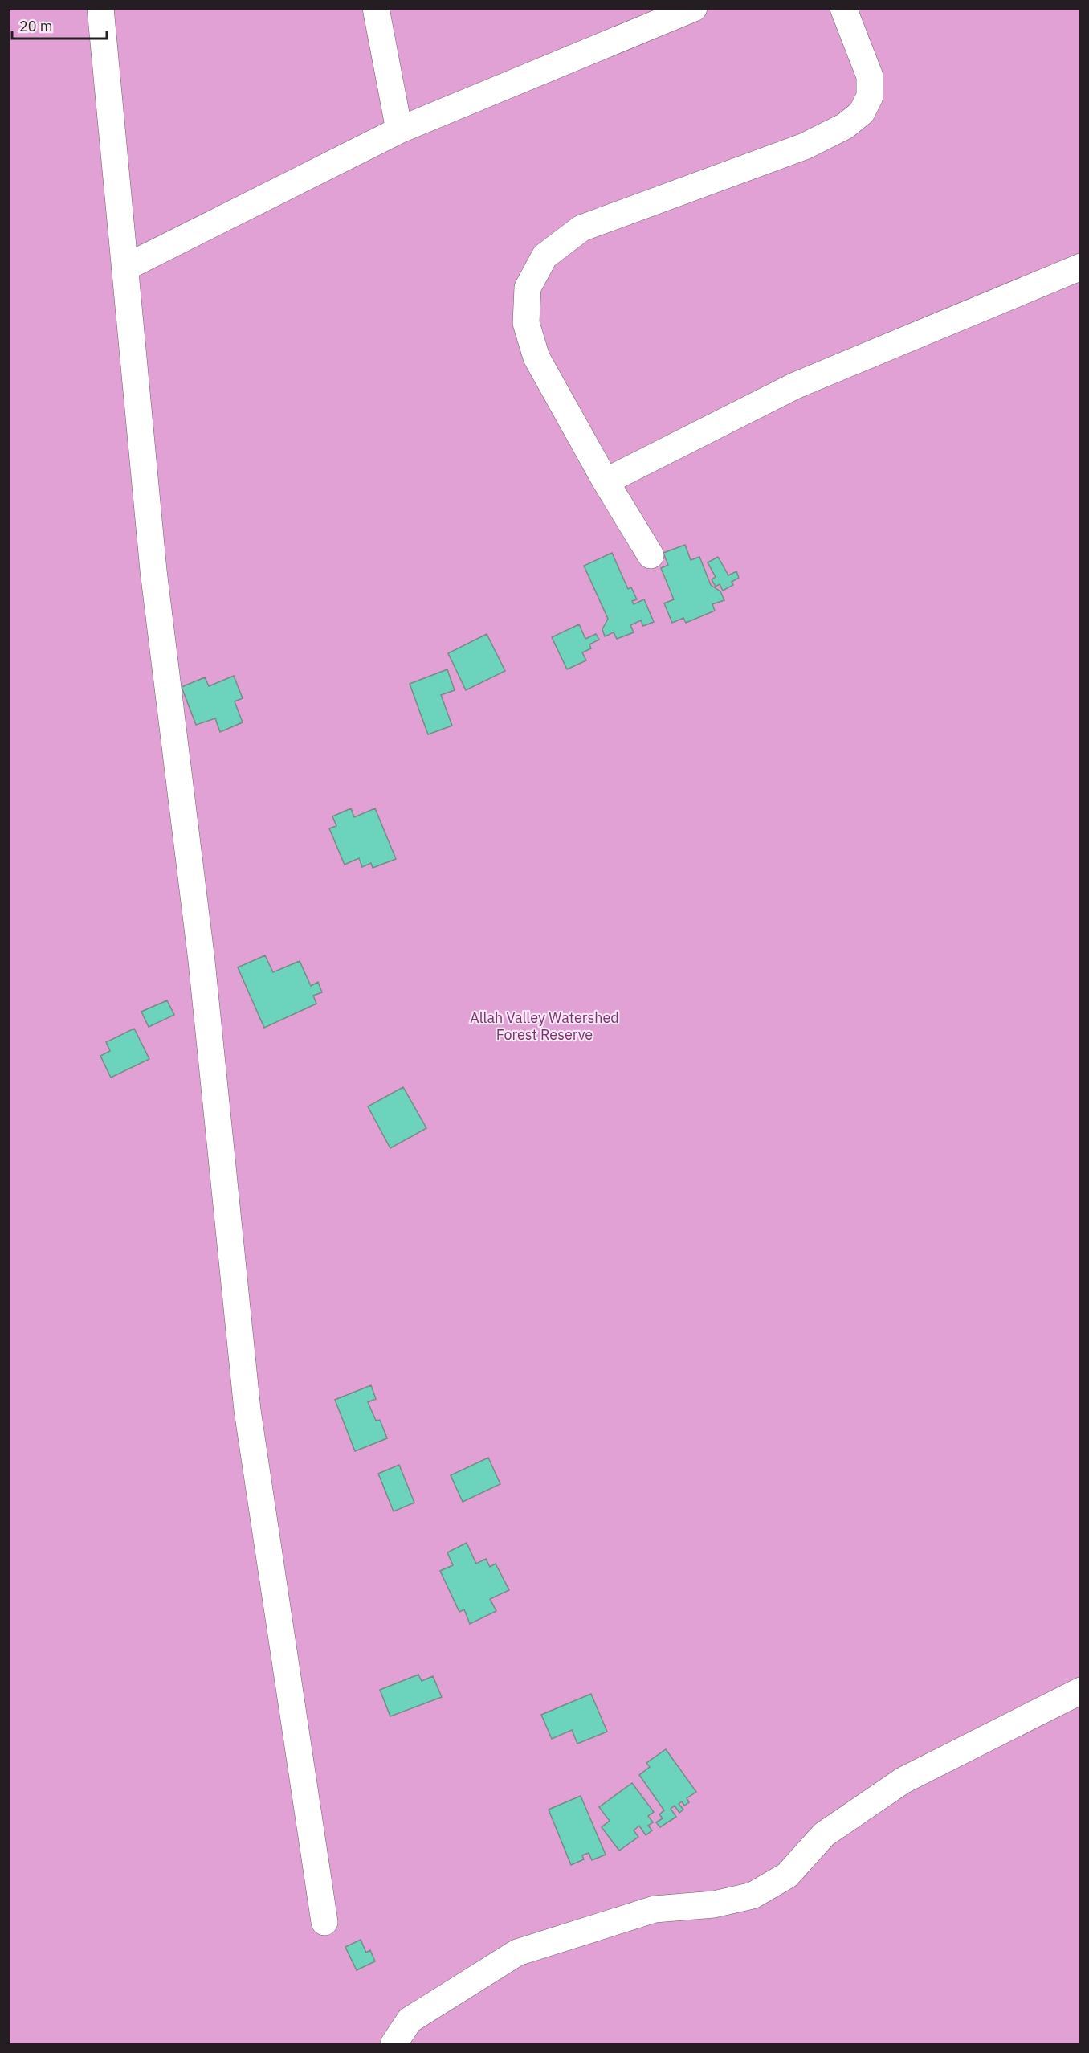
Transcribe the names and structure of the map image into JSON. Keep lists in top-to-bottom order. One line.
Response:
{"parks":["Allah Valley Watershed Forest Reserve"],"scale_bar":"20 m"}
